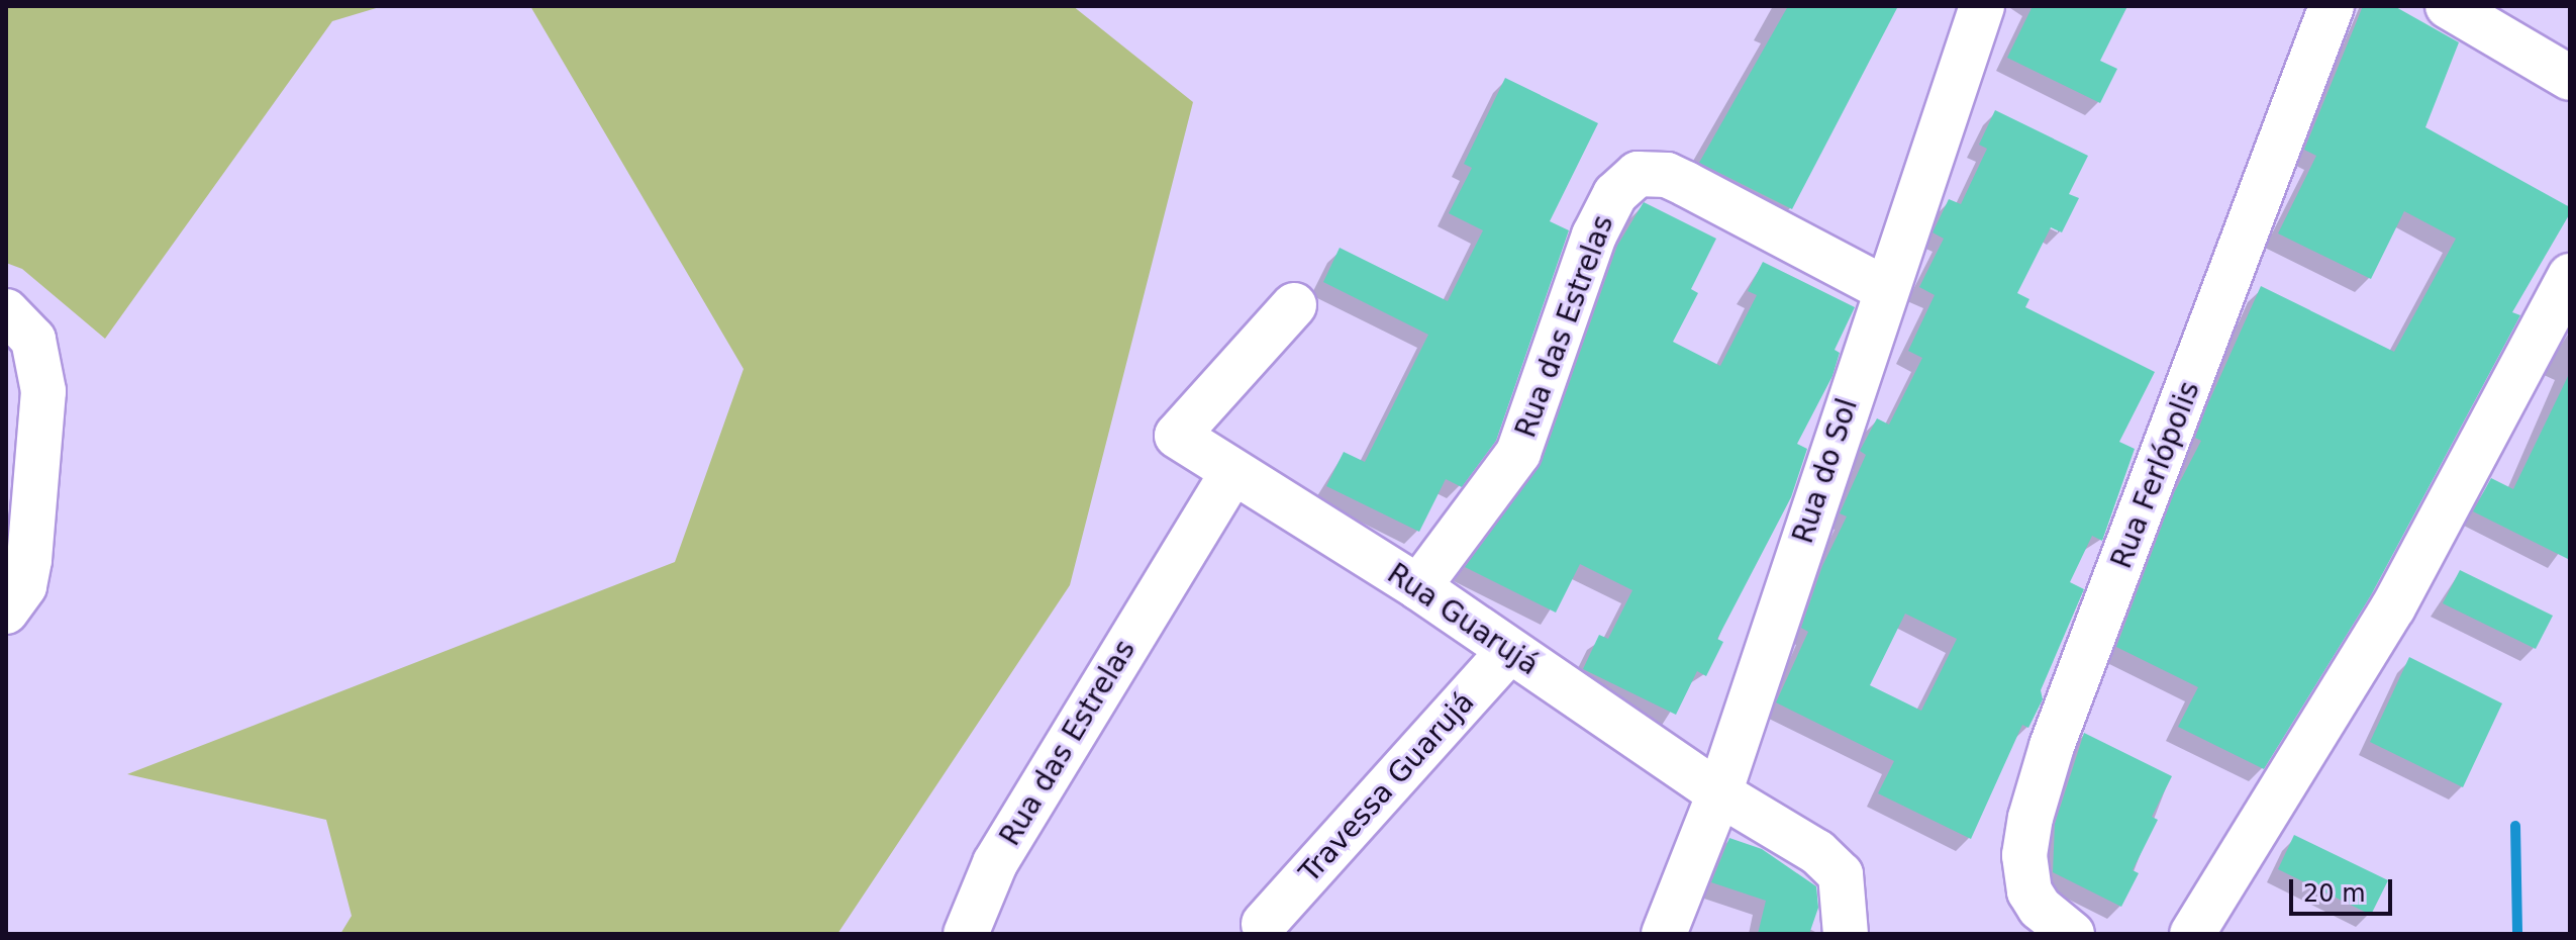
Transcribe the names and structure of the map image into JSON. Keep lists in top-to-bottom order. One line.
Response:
{"streets":{"street":["Rua das Estrelas","Rua do Sol","Rua Ferlópolis","Rua Guarujá","Travessa Guarujá"]},"crossings":[["Rua das Estrelas","Rua do Sol"],["Rua das Estrelas","Rua Guarujá"],["Rua do Sol","Rua Guarujá"],["Rua Guarujá","Travessa Guarujá"]],"scale_bar":"20 m"}
